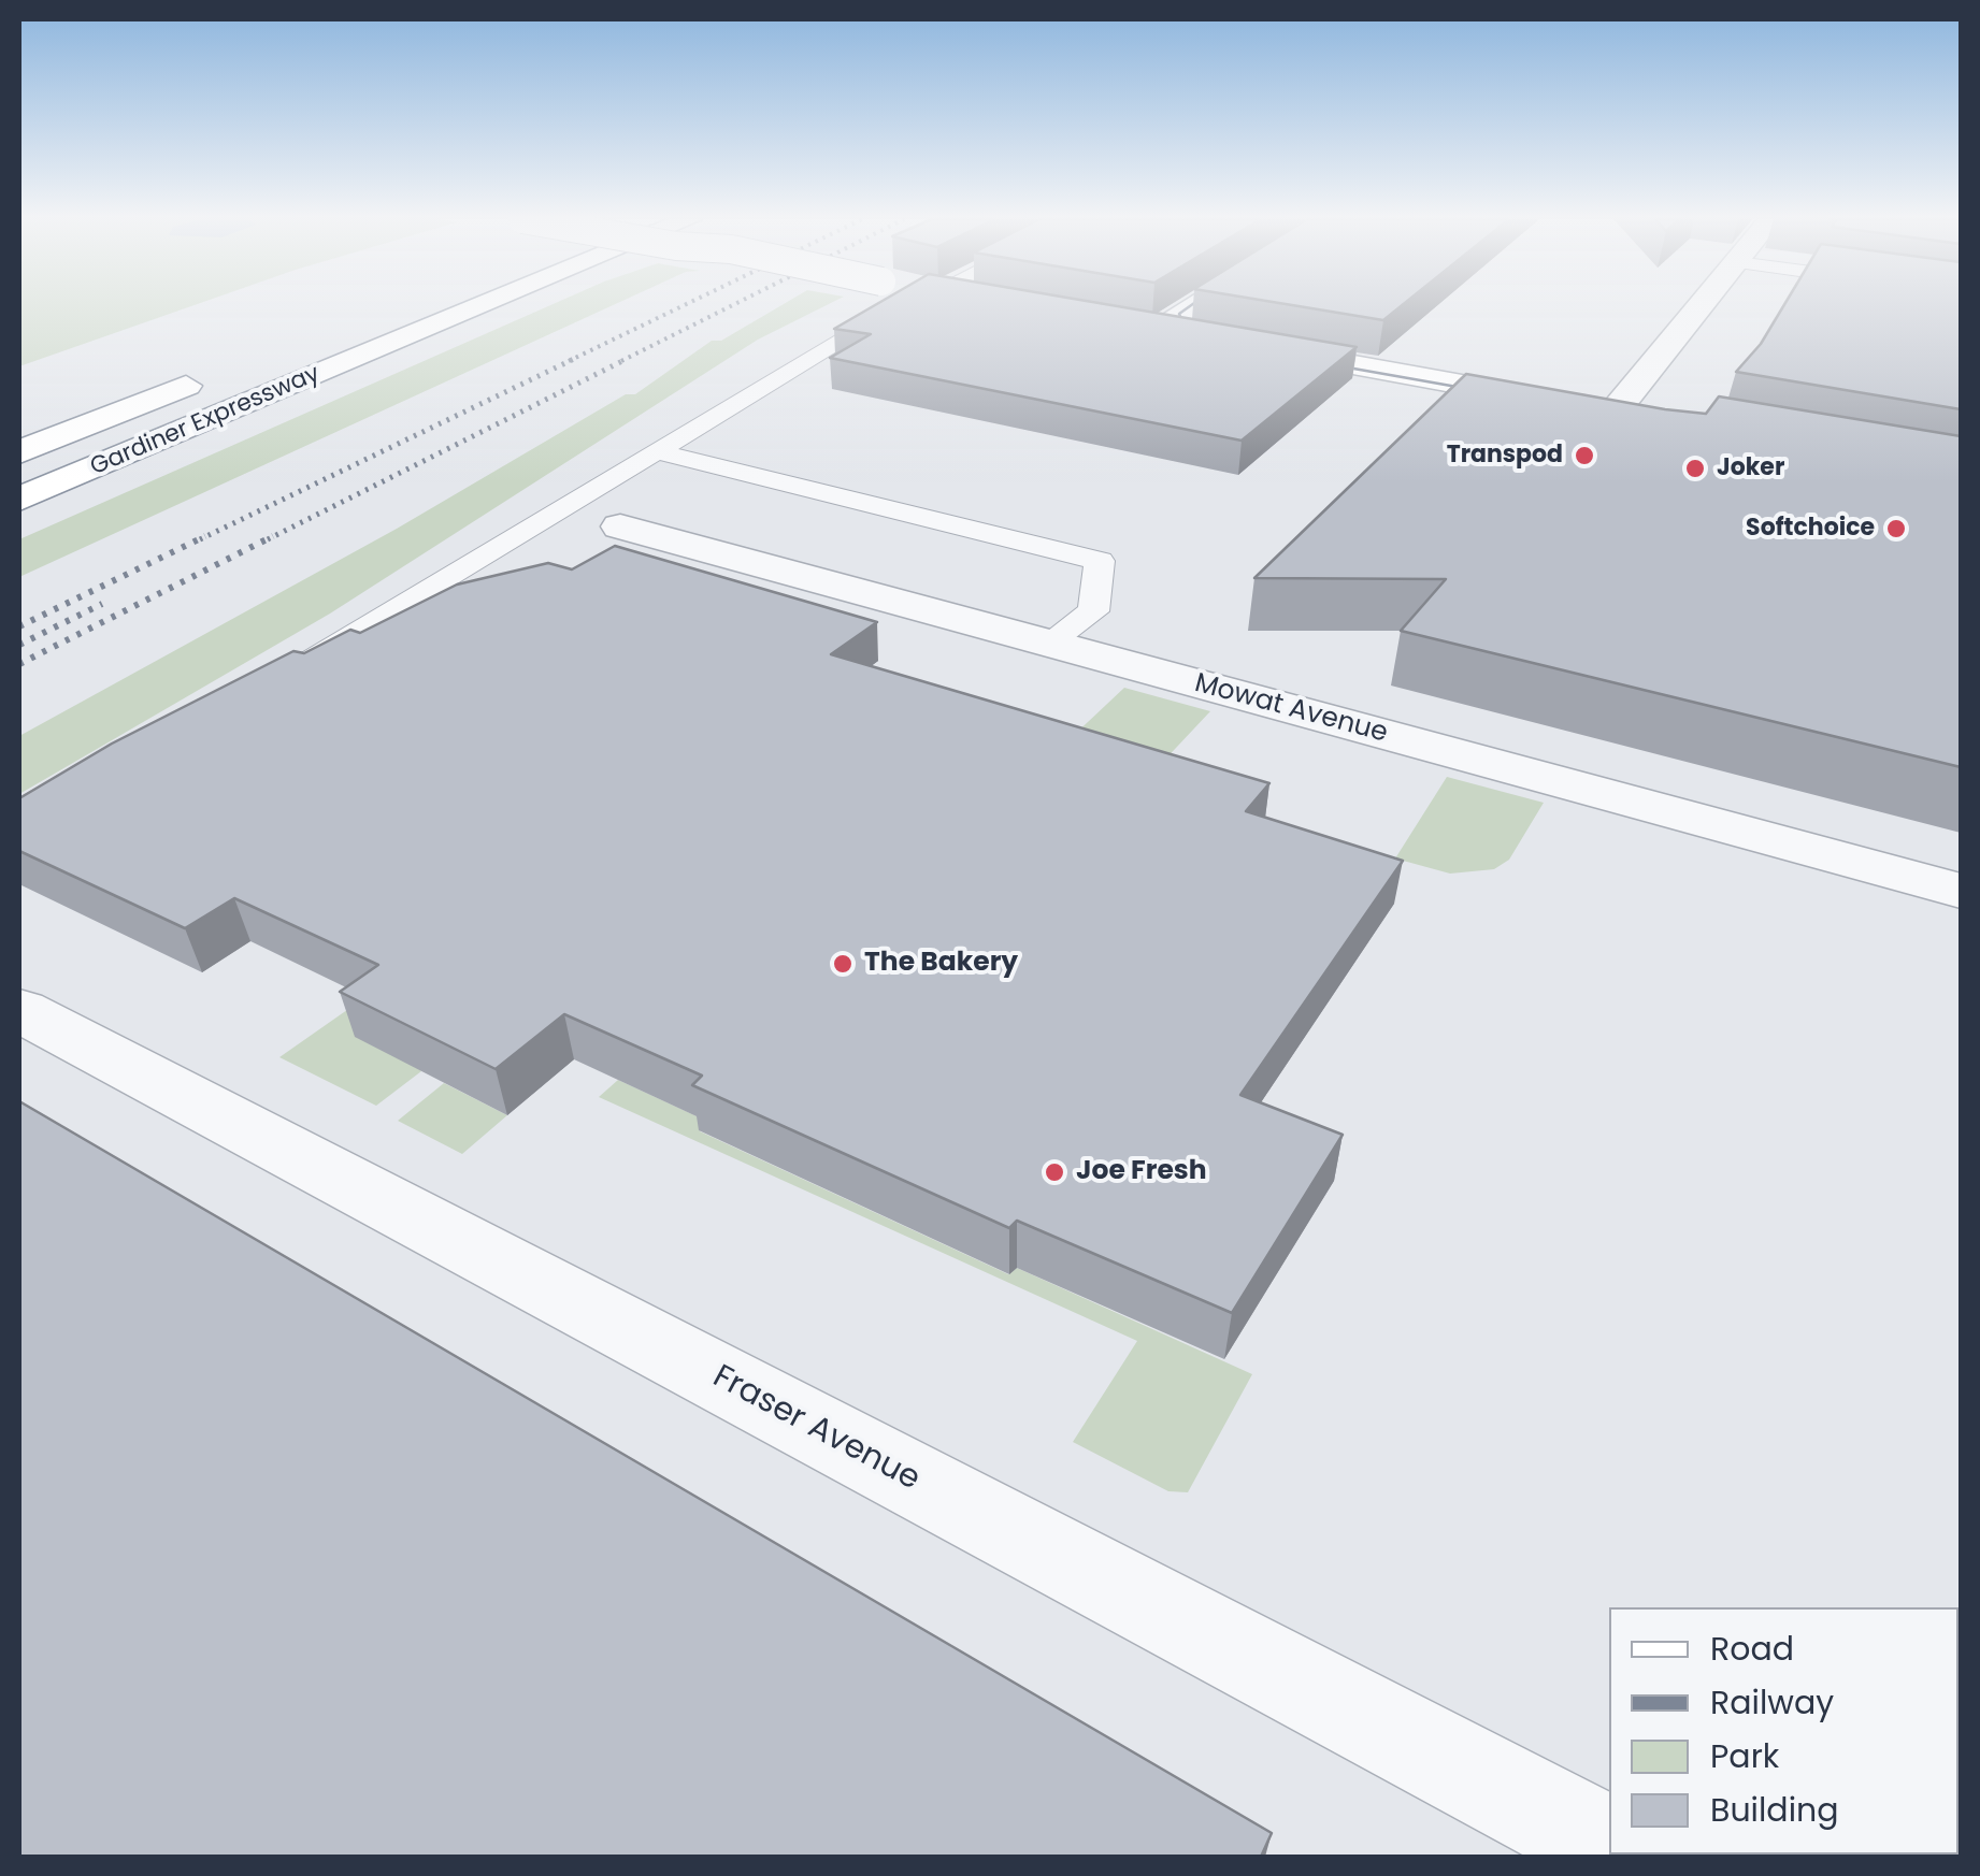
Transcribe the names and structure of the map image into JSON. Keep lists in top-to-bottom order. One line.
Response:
{"streets":{"main road":["Gardiner Expressway"],"street":["Mowat Avenue","Fraser Avenue"]},"places":["Transpod","Joker","Softchoice","The Bakery","Joe Fresh"],"legend":["Road","Railway","Park","Building"]}
